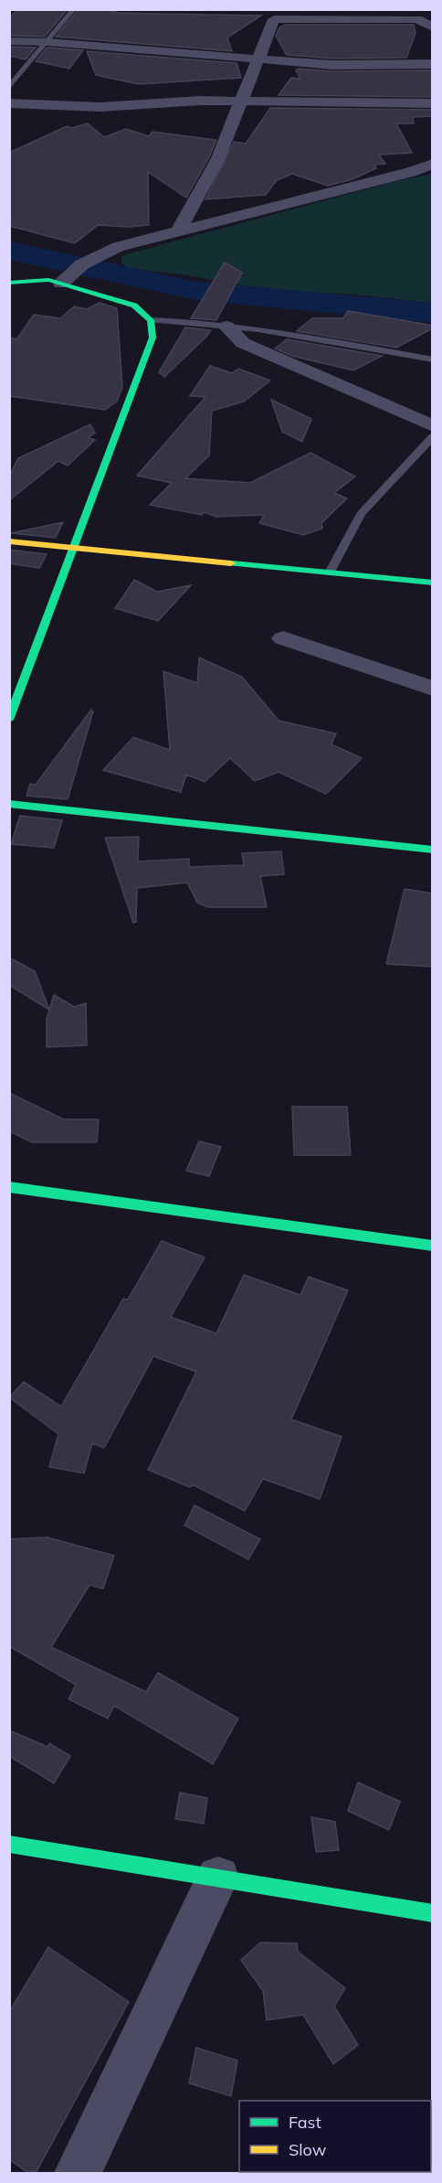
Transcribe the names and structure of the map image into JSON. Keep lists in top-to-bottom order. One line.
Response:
{"legend":["Fast","Slow"]}
